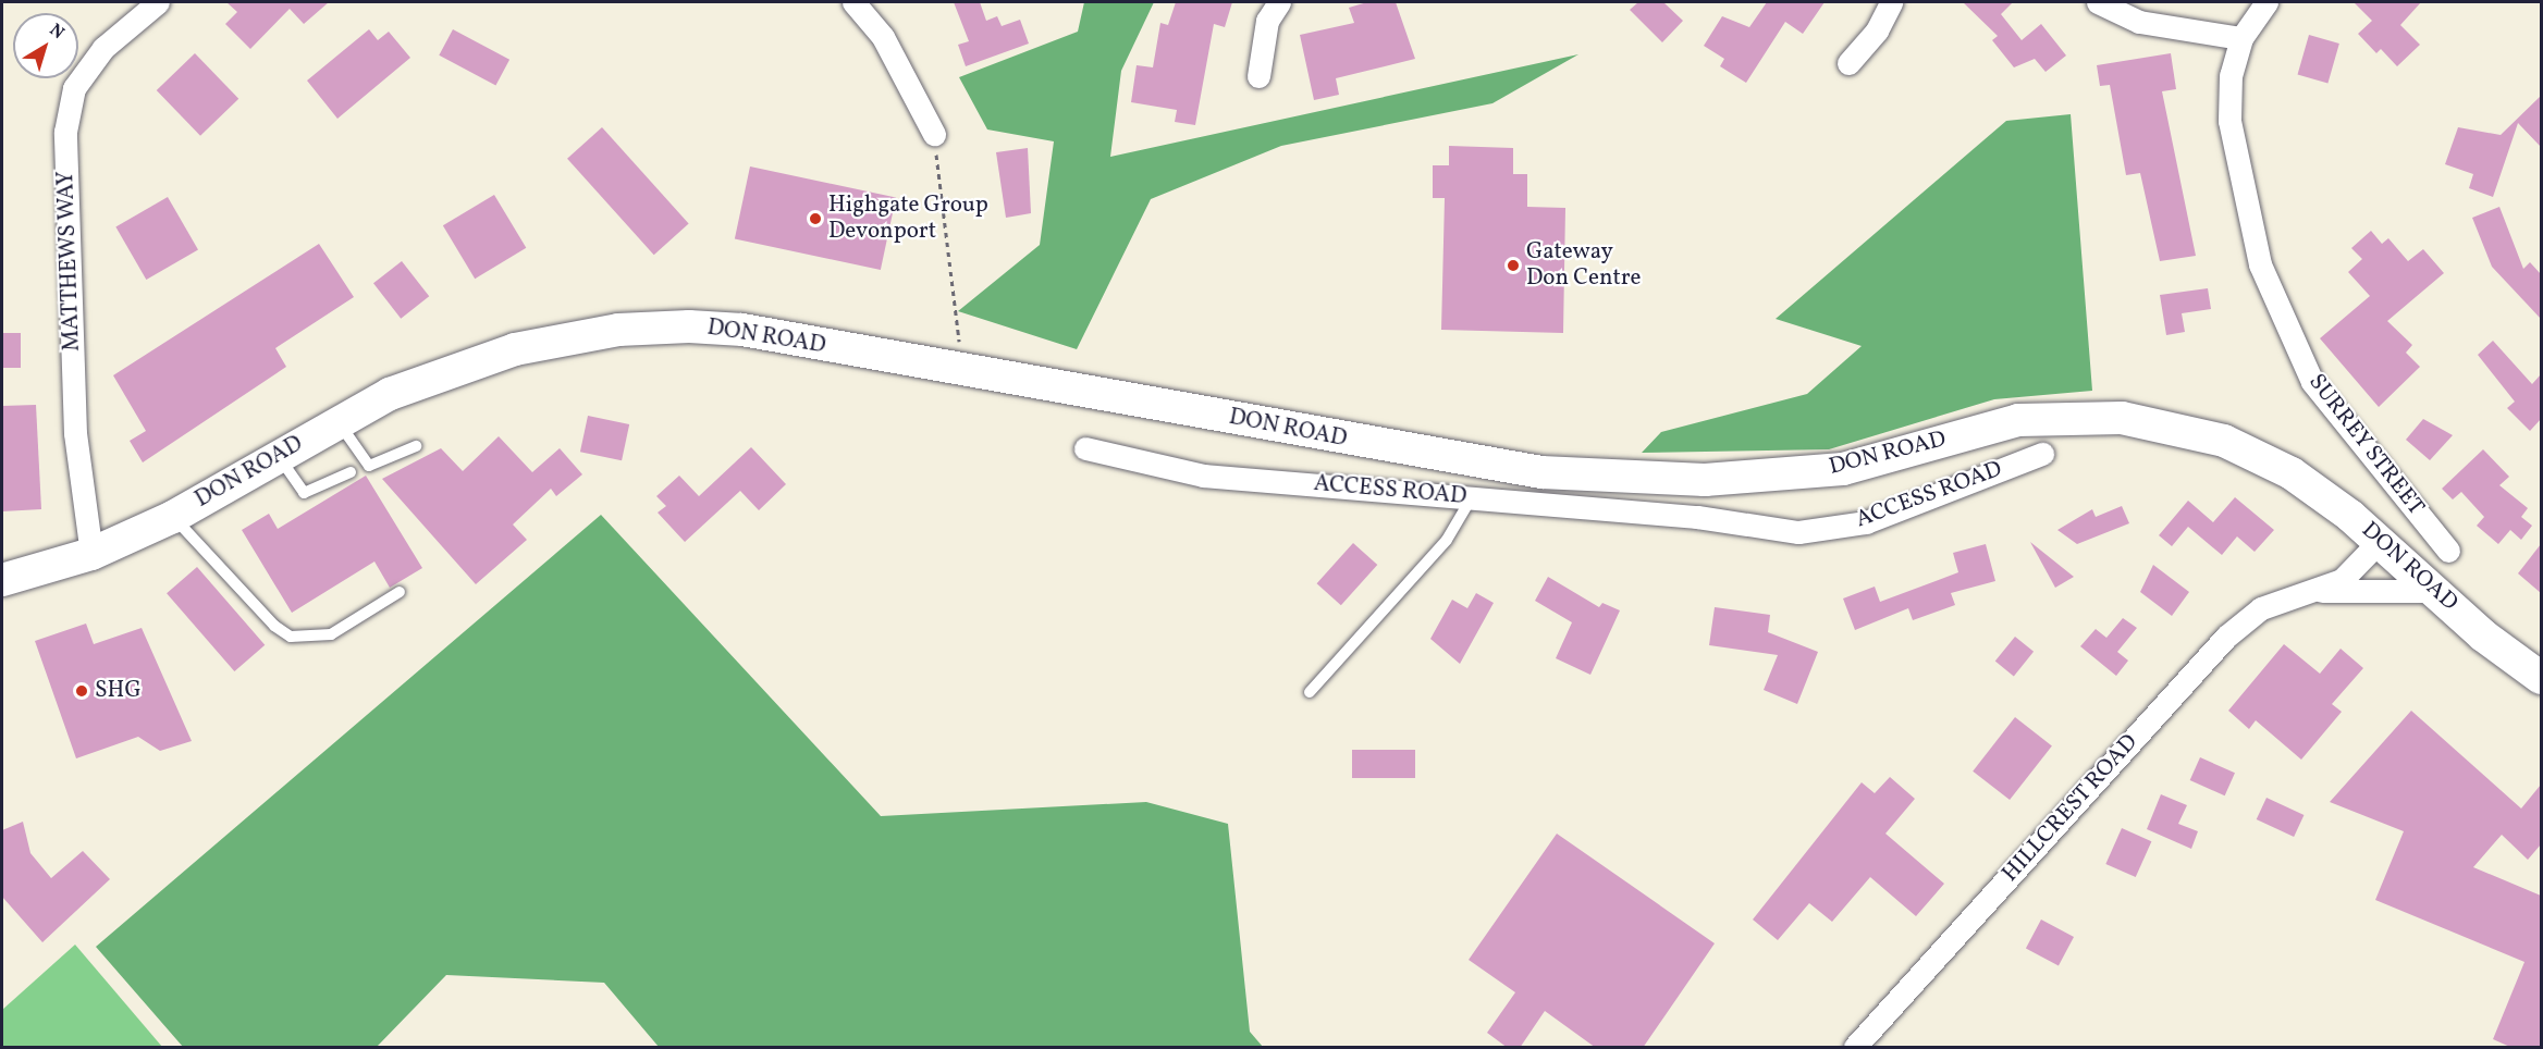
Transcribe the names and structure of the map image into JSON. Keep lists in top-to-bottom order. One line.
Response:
{"streets":{"main road":["DON ROAD"],"street":["MATTHEWS WAY","SURREY STREET","ACCESS ROAD","HILLCREST ROAD"]},"crossings":[["MATTHEWS WAY","DON ROAD"],["DON ROAD","HILLCREST ROAD"]],"places":["Highgate Group Devonport","Gateway Don Centre","SHG"],"north":"top right"}
